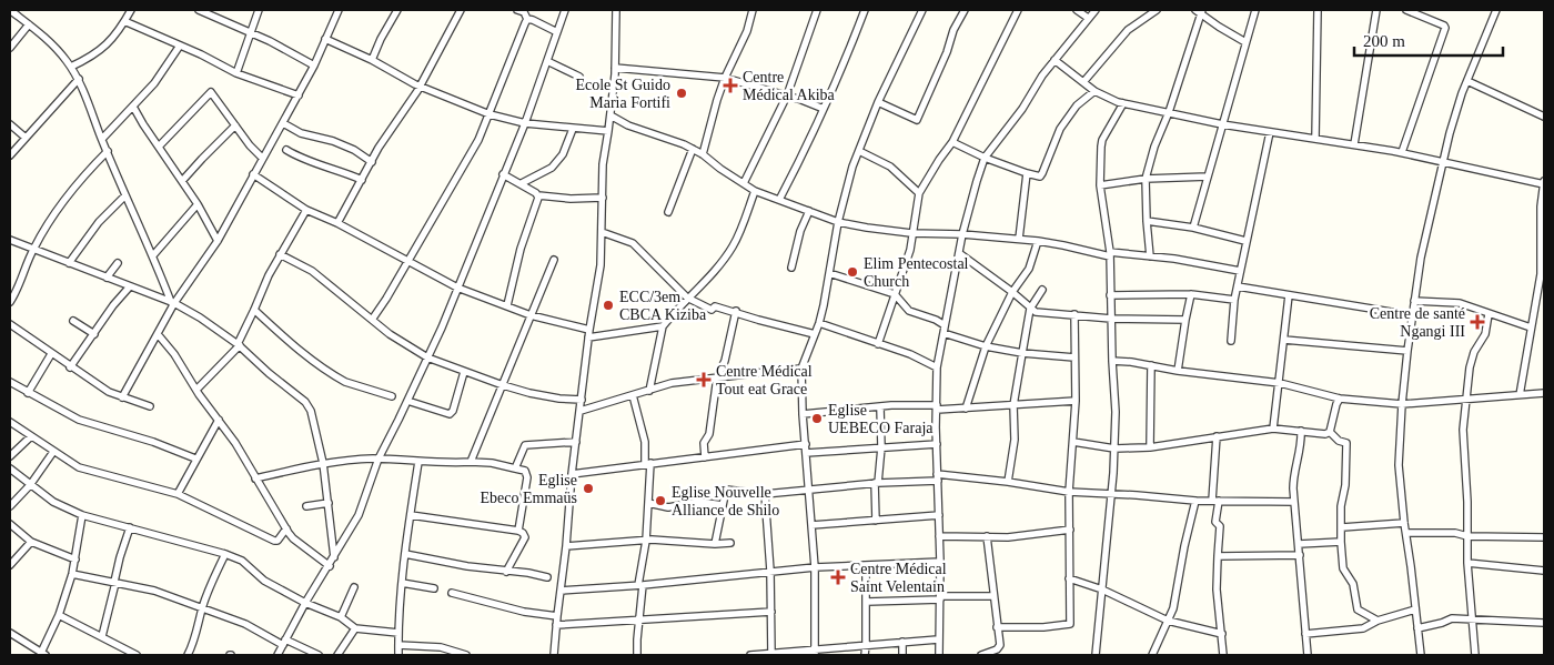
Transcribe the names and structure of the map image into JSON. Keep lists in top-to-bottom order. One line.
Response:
{"places":{"health":["Centre Médical Akiba","Centre de santé Ngangi III","Centre Médical Tout eat Grace","Centre Médical Saint Velentain"],"other":["Ecole St Guido Maria Fortifi","Elim Pentecostal Church","ECC/3em CBCA Kiziba","Eglise UEBECO Faraja","Eglise Ebeco Emmaüs","Eglise Nouvelle Alliance de Shilo"]},"scale_bar":"200 m"}
